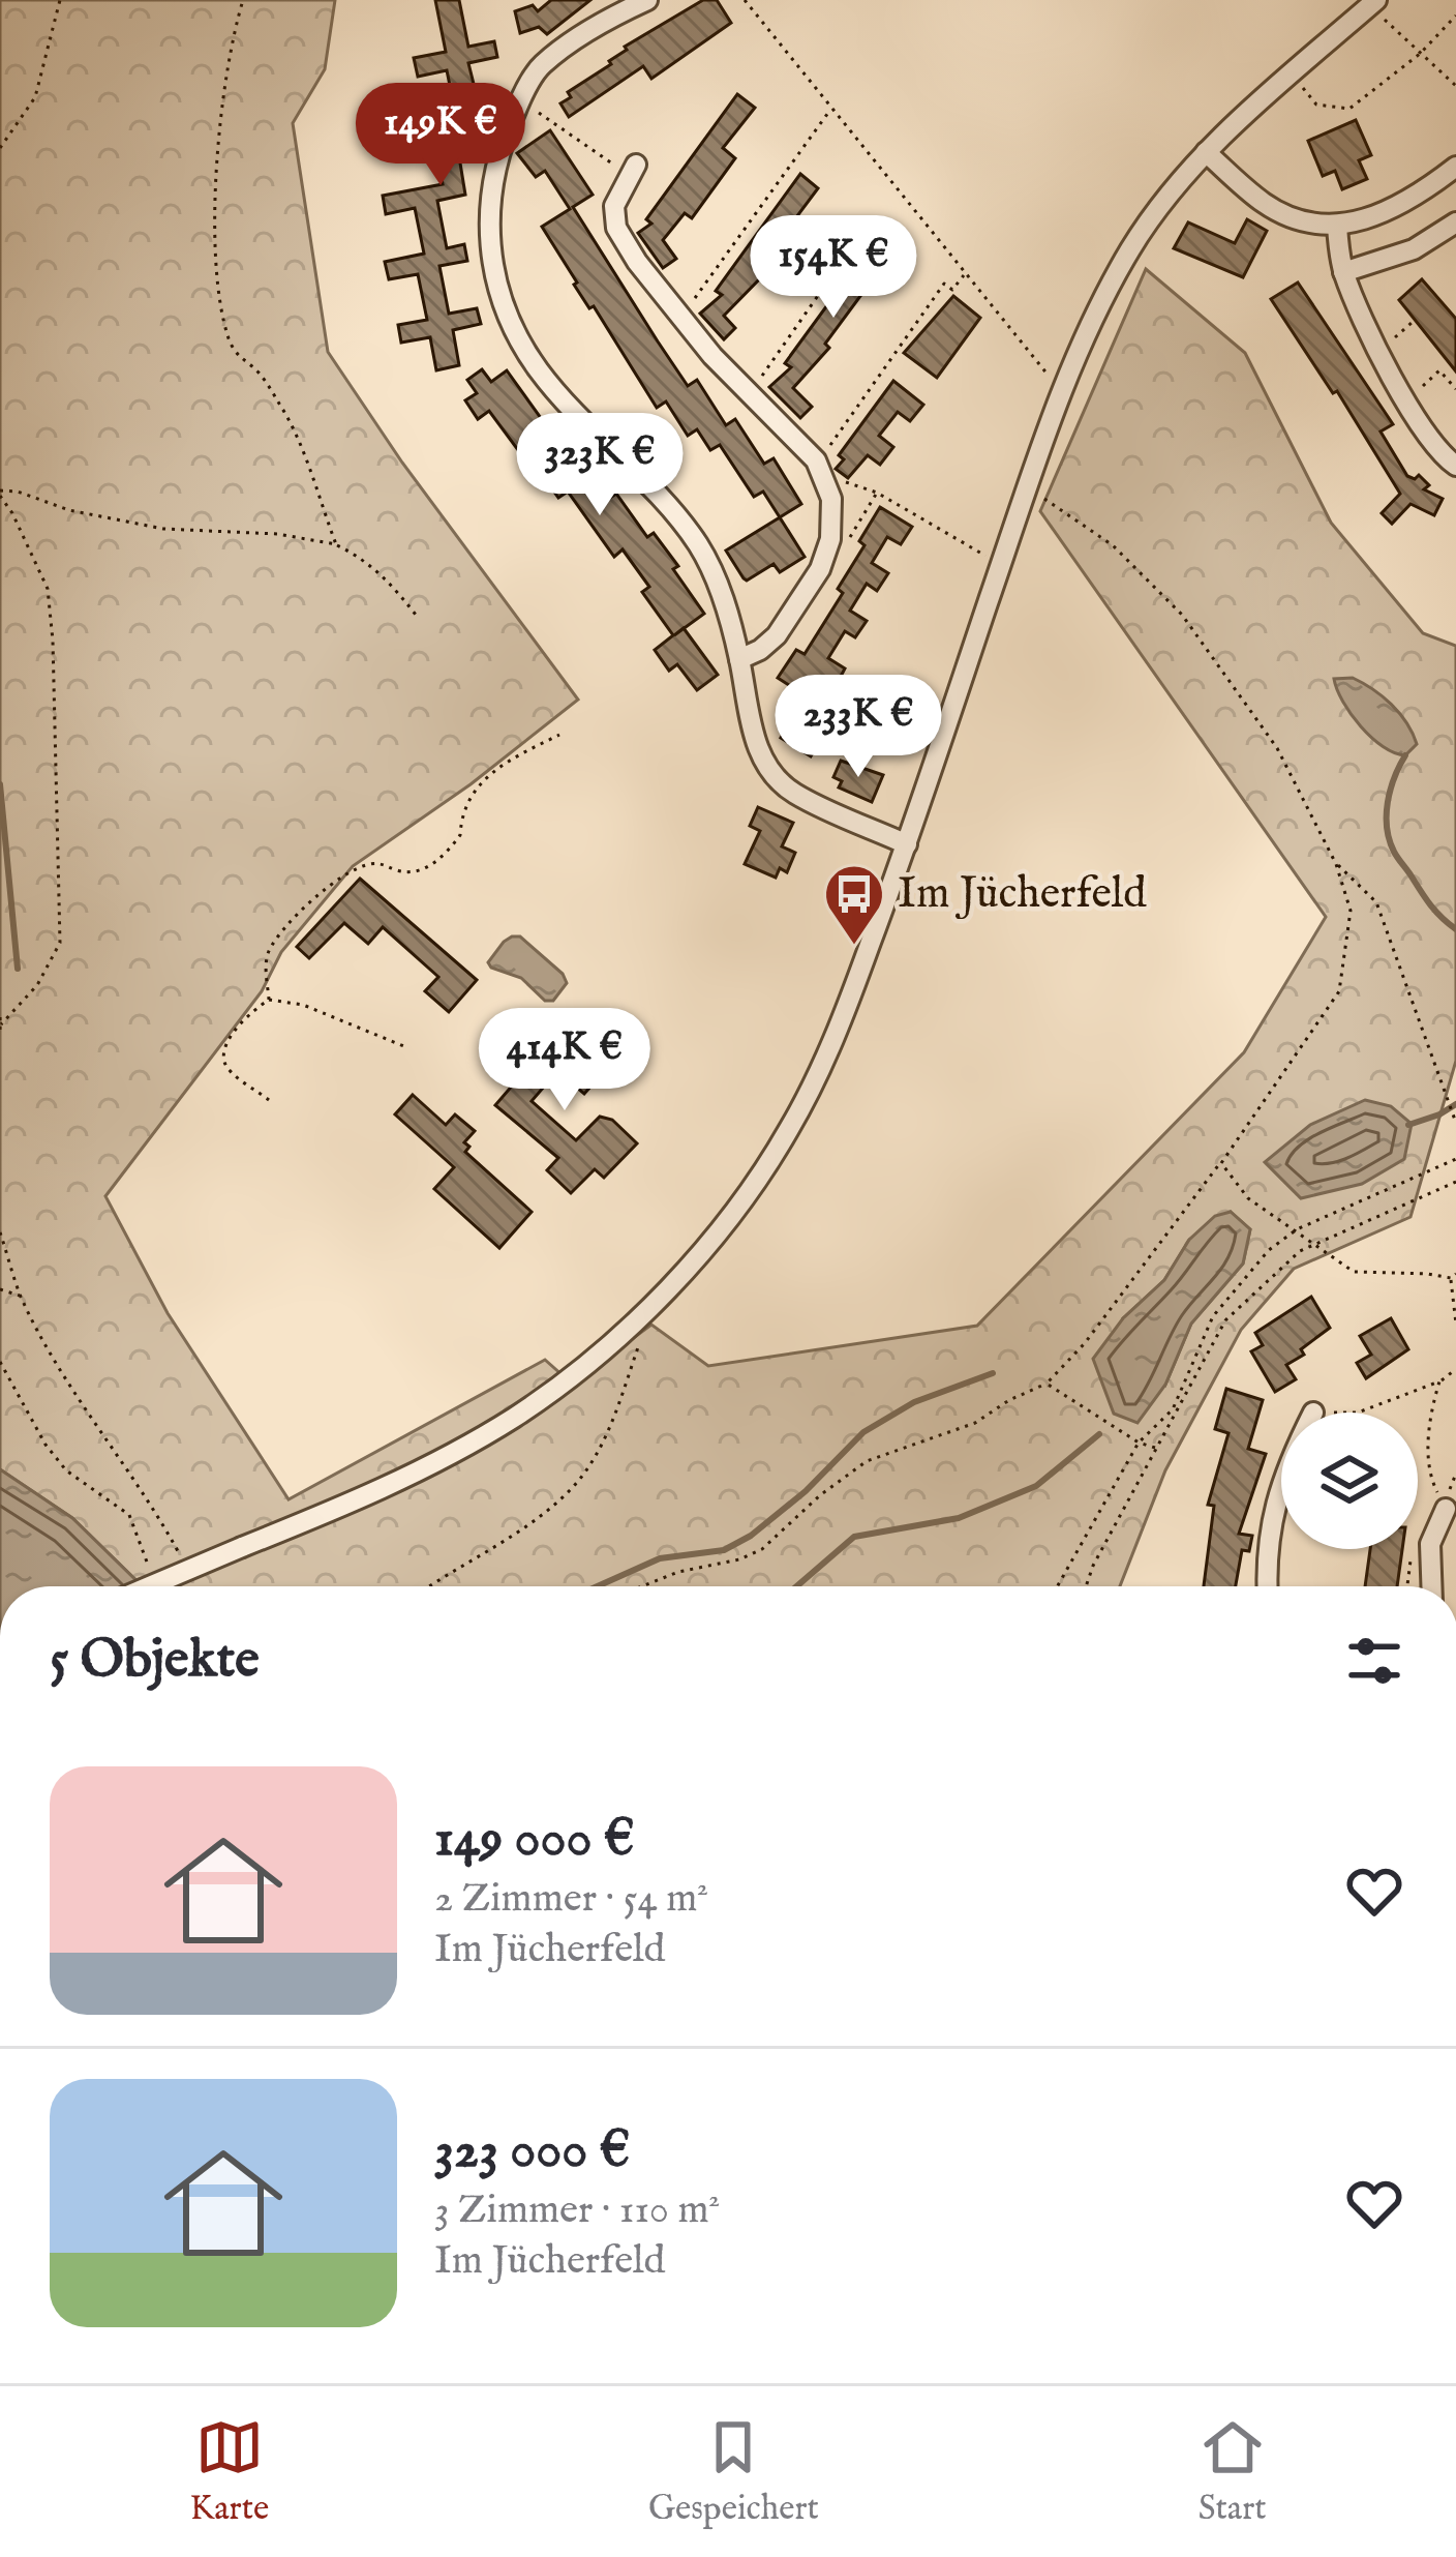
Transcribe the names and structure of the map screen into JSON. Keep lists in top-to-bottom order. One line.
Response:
{"places":{"bus stop":["Im Jücherfeld"]},"page":{"price":["149K €","154K €","323K €","233K €","414K €"],"heading":"5 Objekte","list":[{"name":"149 000 €","note":"2 Zimmer · 54 m² · Im Jücherfeld"},{"name":"323 000 €","note":"3 Zimmer · 110 m² · Im Jücherfeld"}],"tabs":["Karte","Gespeichert","Start"]}}
